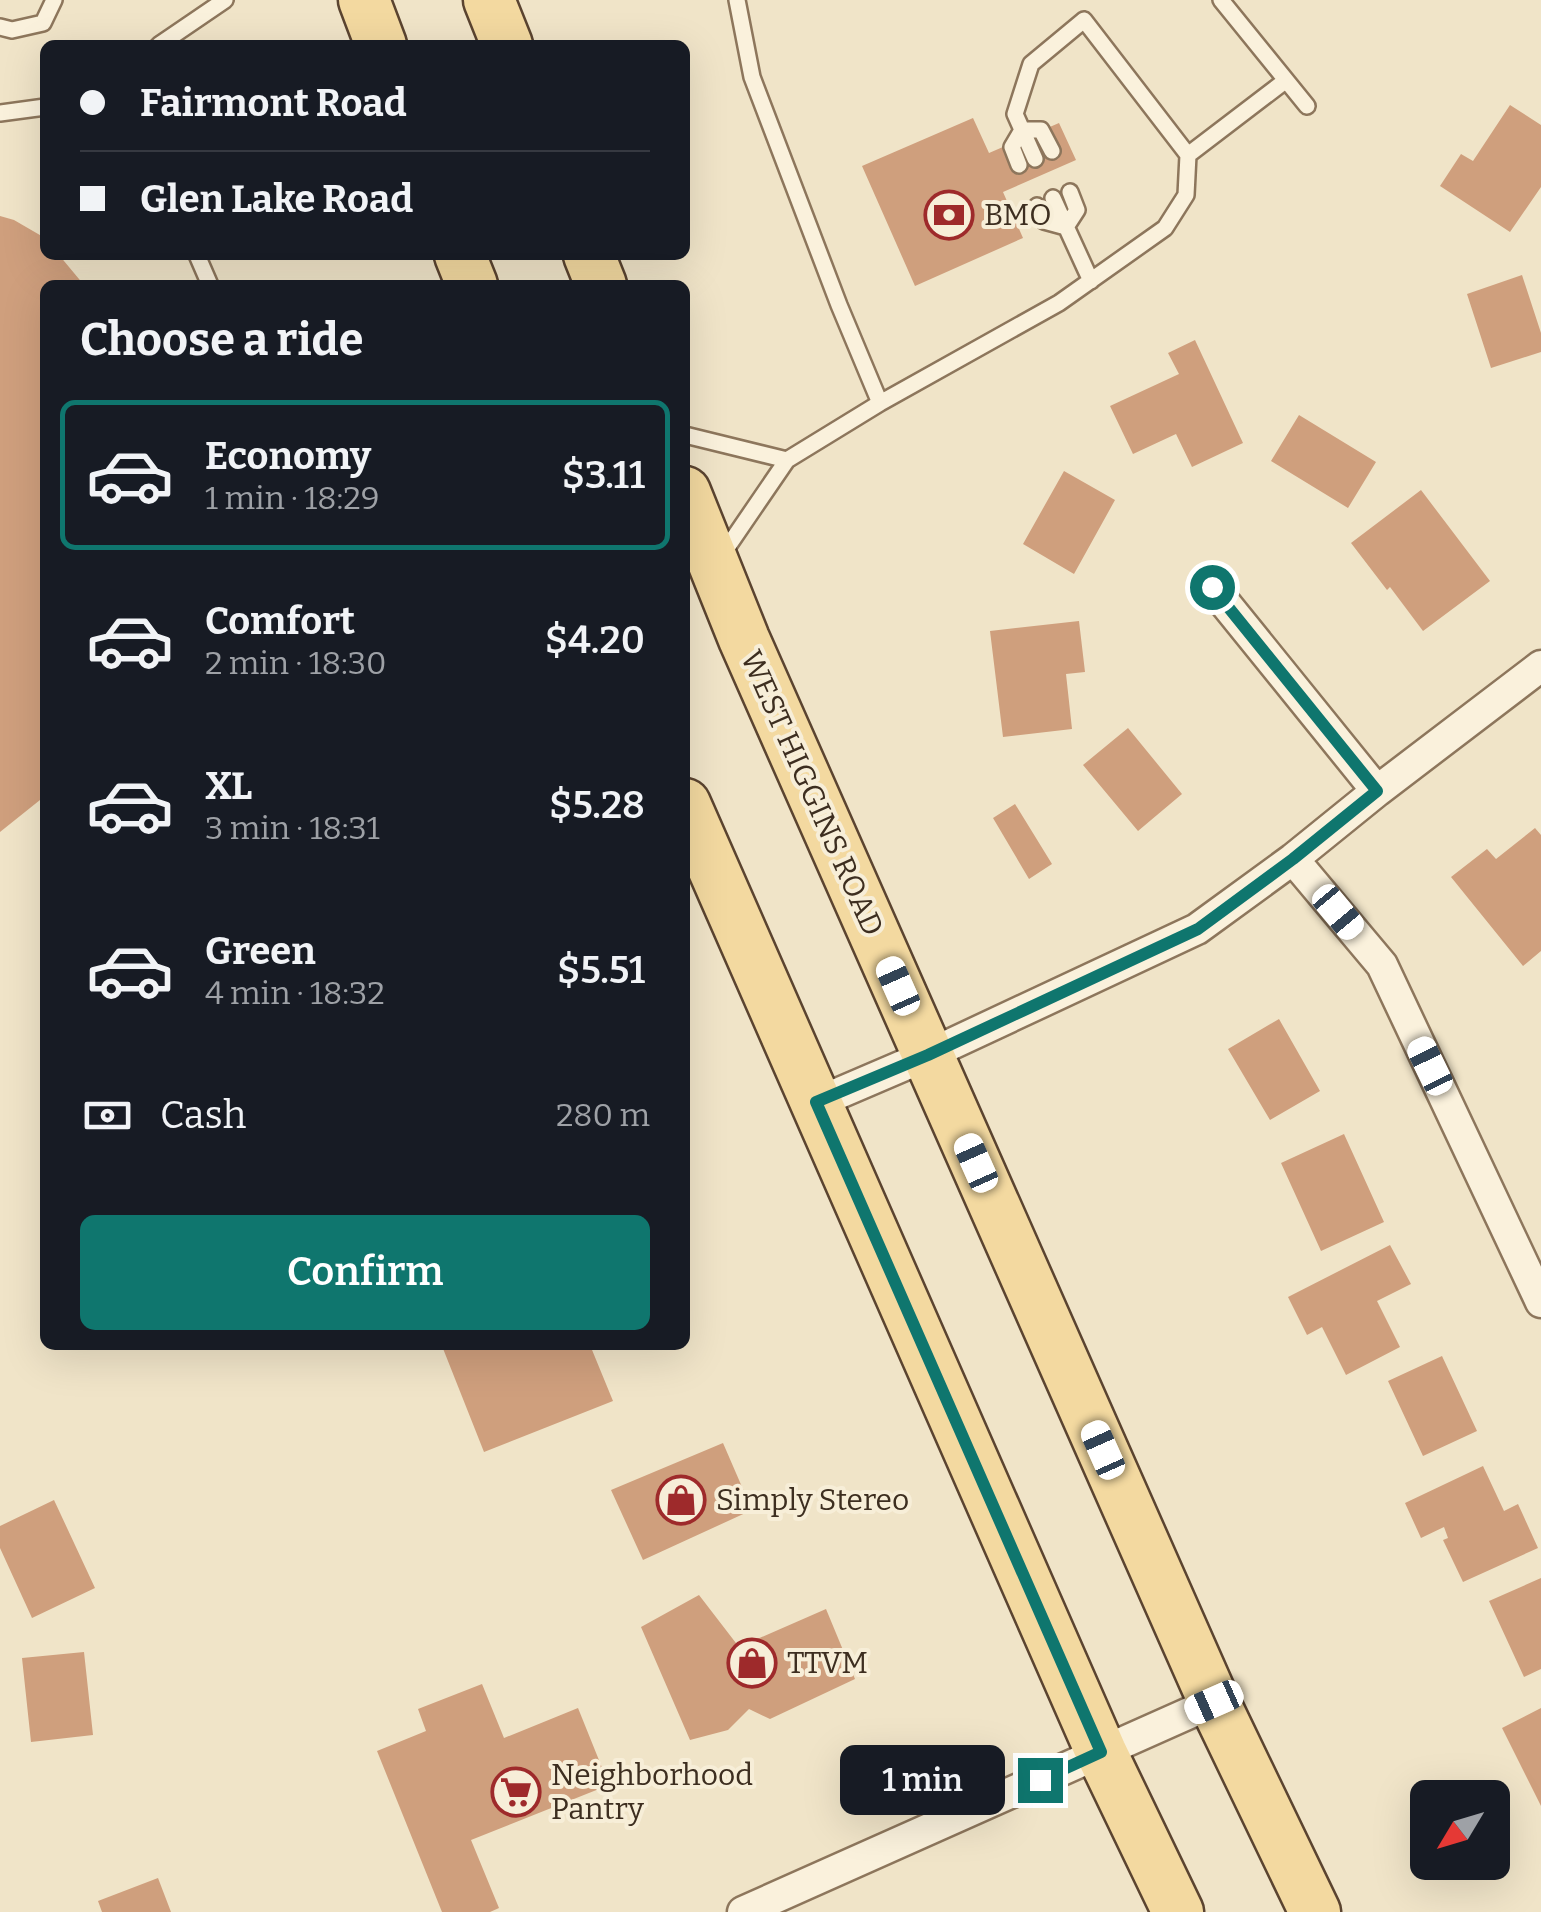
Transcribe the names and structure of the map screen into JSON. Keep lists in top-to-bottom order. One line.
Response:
{"streets":{"main road":["WEST HIGGINS ROAD"]},"places":{"bank":["BMO"],"shop":["Simply Stereo","TTVM"],"supermarket":["Neighborhood Pantry"]},"north":"bottom left","page":{"banner":["Fairmont Road","Glen Lake Road"],"heading":"Choose a ride","list":[{"name":"Economy","note":"1 min · 18:29","value":"$3.11"},{"name":"Comfort","note":"2 min · 18:30","value":"$4.20"},{"name":"XL","note":"3 min · 18:31","value":"$5.28"},{"name":"Green","note":"4 min · 18:32","value":"$5.51"}],"pay":["Cash","280 m"],"buttons":"Confirm","bubble":"1 min"}}
